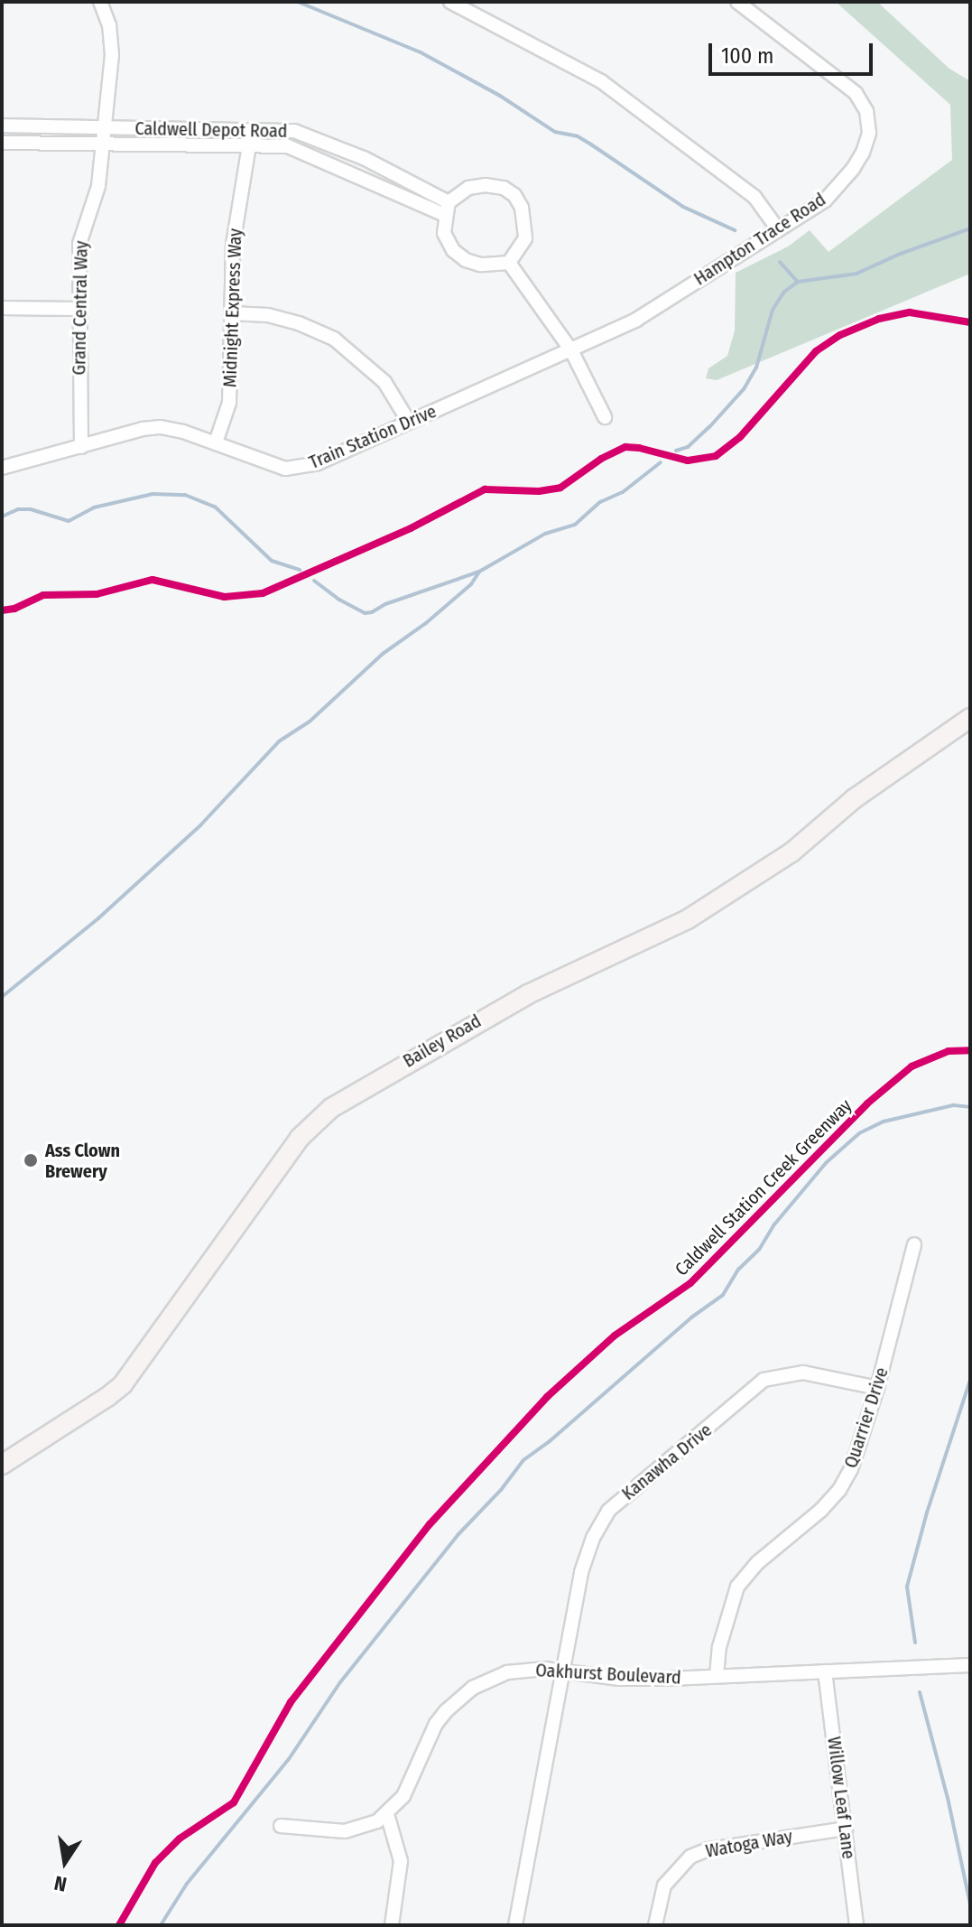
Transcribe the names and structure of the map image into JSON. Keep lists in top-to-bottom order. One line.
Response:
{"streets":{"street":["Caldwell Depot Road","Hampton Trace Road","Grand Central Way","Midnight Express Way","Train Station Drive","Bailey Road","Quarrier Drive","Kanawha Drive","Oakhurst Boulevard","Willow Leaf Lane","Watoga Way"],"cycle path":["Caldwell Station Creek Greenway"]},"crossings":[["Caldwell Depot Road","Grand Central Way"],["Caldwell Depot Road","Midnight Express Way"],["Hampton Trace Road","Train Station Drive"],["Grand Central Way","Train Station Drive"],["Midnight Express Way","Train Station Drive"],["Quarrier Drive","Kanawha Drive"],["Quarrier Drive","Oakhurst Boulevard"],["Kanawha Drive","Oakhurst Boulevard"],["Oakhurst Boulevard","Willow Leaf Lane"],["Willow Leaf Lane","Watoga Way"]],"places":["Ass Clown Brewery"],"scale_bar":"100 m","north":"bottom"}
